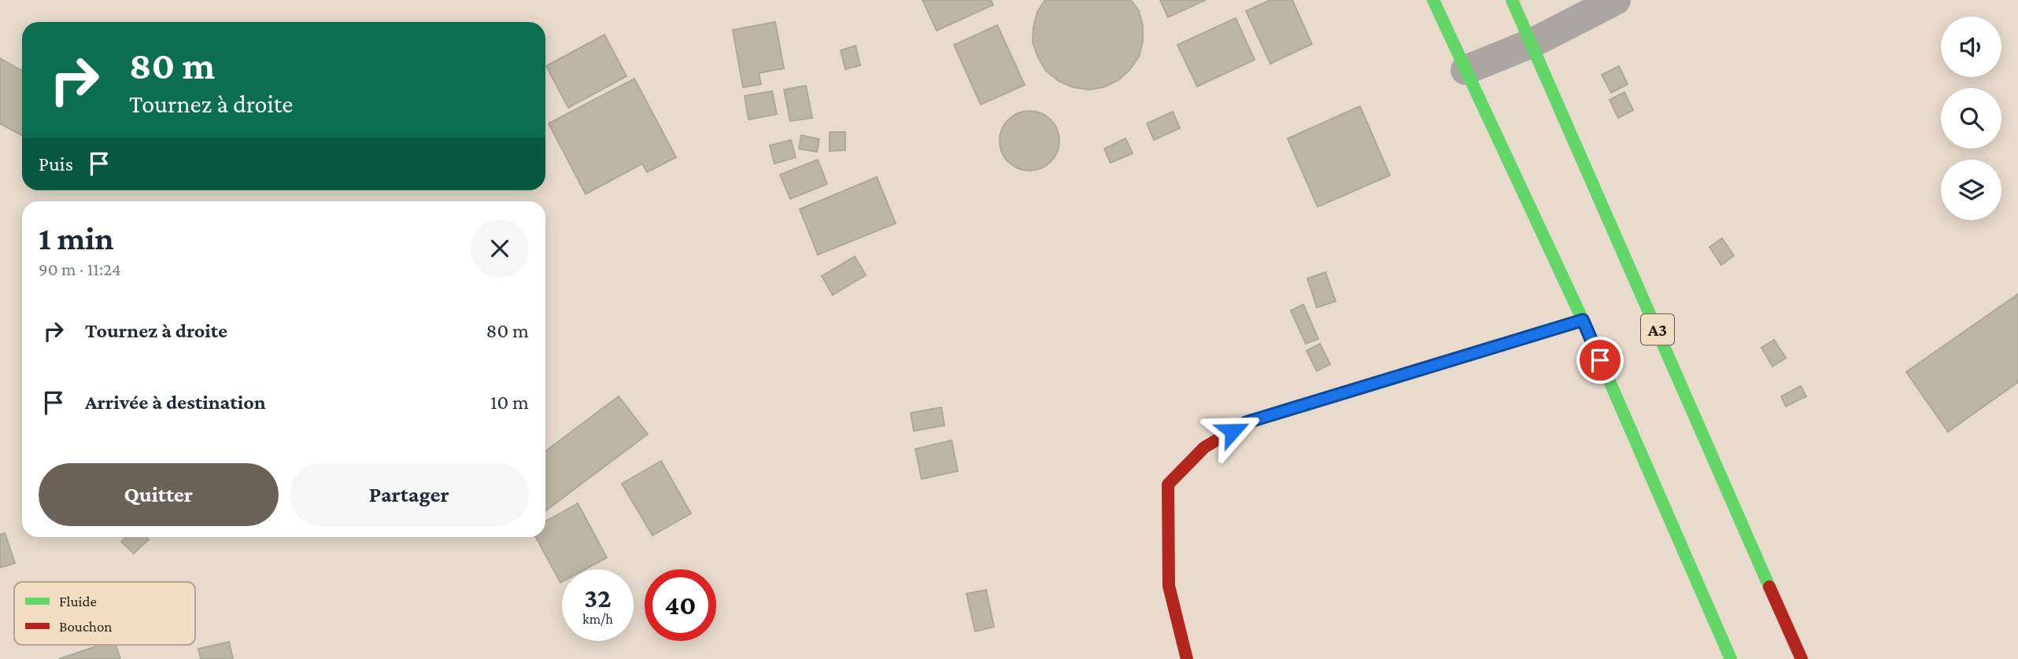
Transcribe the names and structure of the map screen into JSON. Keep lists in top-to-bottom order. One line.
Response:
{"streets":{"main road":["A3"]},"legend":["Fluide","Bouchon"],"page":{"turn":["80 m","Tournez à droite"],"then":"Puis","heading":["1 min","90 m · 11:24"],"list":[{"name":"Tournez à droite","value":"80 m"},{"name":"Arrivée à destination","value":"10 m"}],"buttons":["Quitter","Partager"],"speed":"32 km/h","limit":"40"}}
